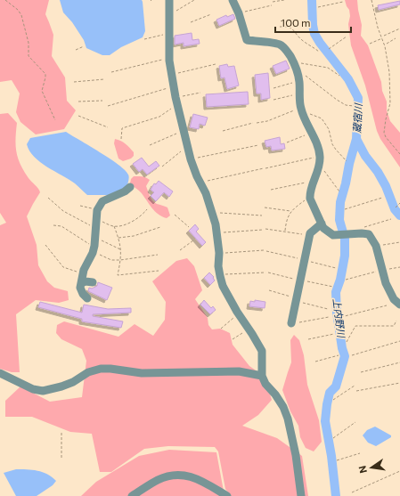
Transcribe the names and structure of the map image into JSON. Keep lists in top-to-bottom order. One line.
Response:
{"water":["蔵宿川","上内野川"],"scale_bar":"100 m","north":"left"}
